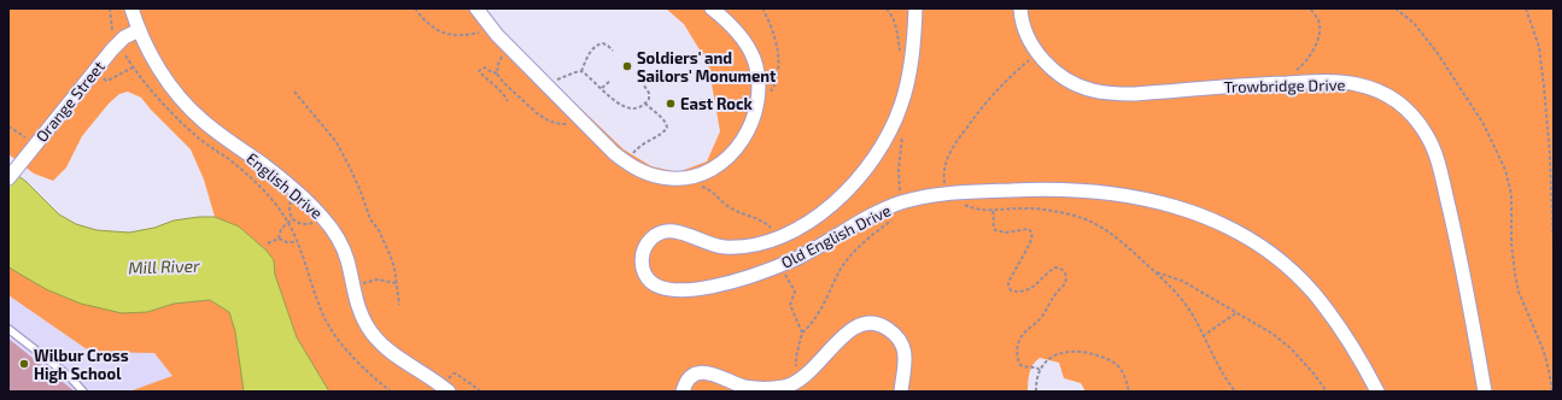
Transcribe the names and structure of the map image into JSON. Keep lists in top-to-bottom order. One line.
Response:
{"streets":{"street":["Trowbridge Drive","Orange Street","English Drive","Old English Drive"]},"crossings":[["Orange Street","English Drive"]],"water":["Mill River"],"places":["Soldiers' and Sailors' Monument","East Rock","Wilbur Cross High School"]}
